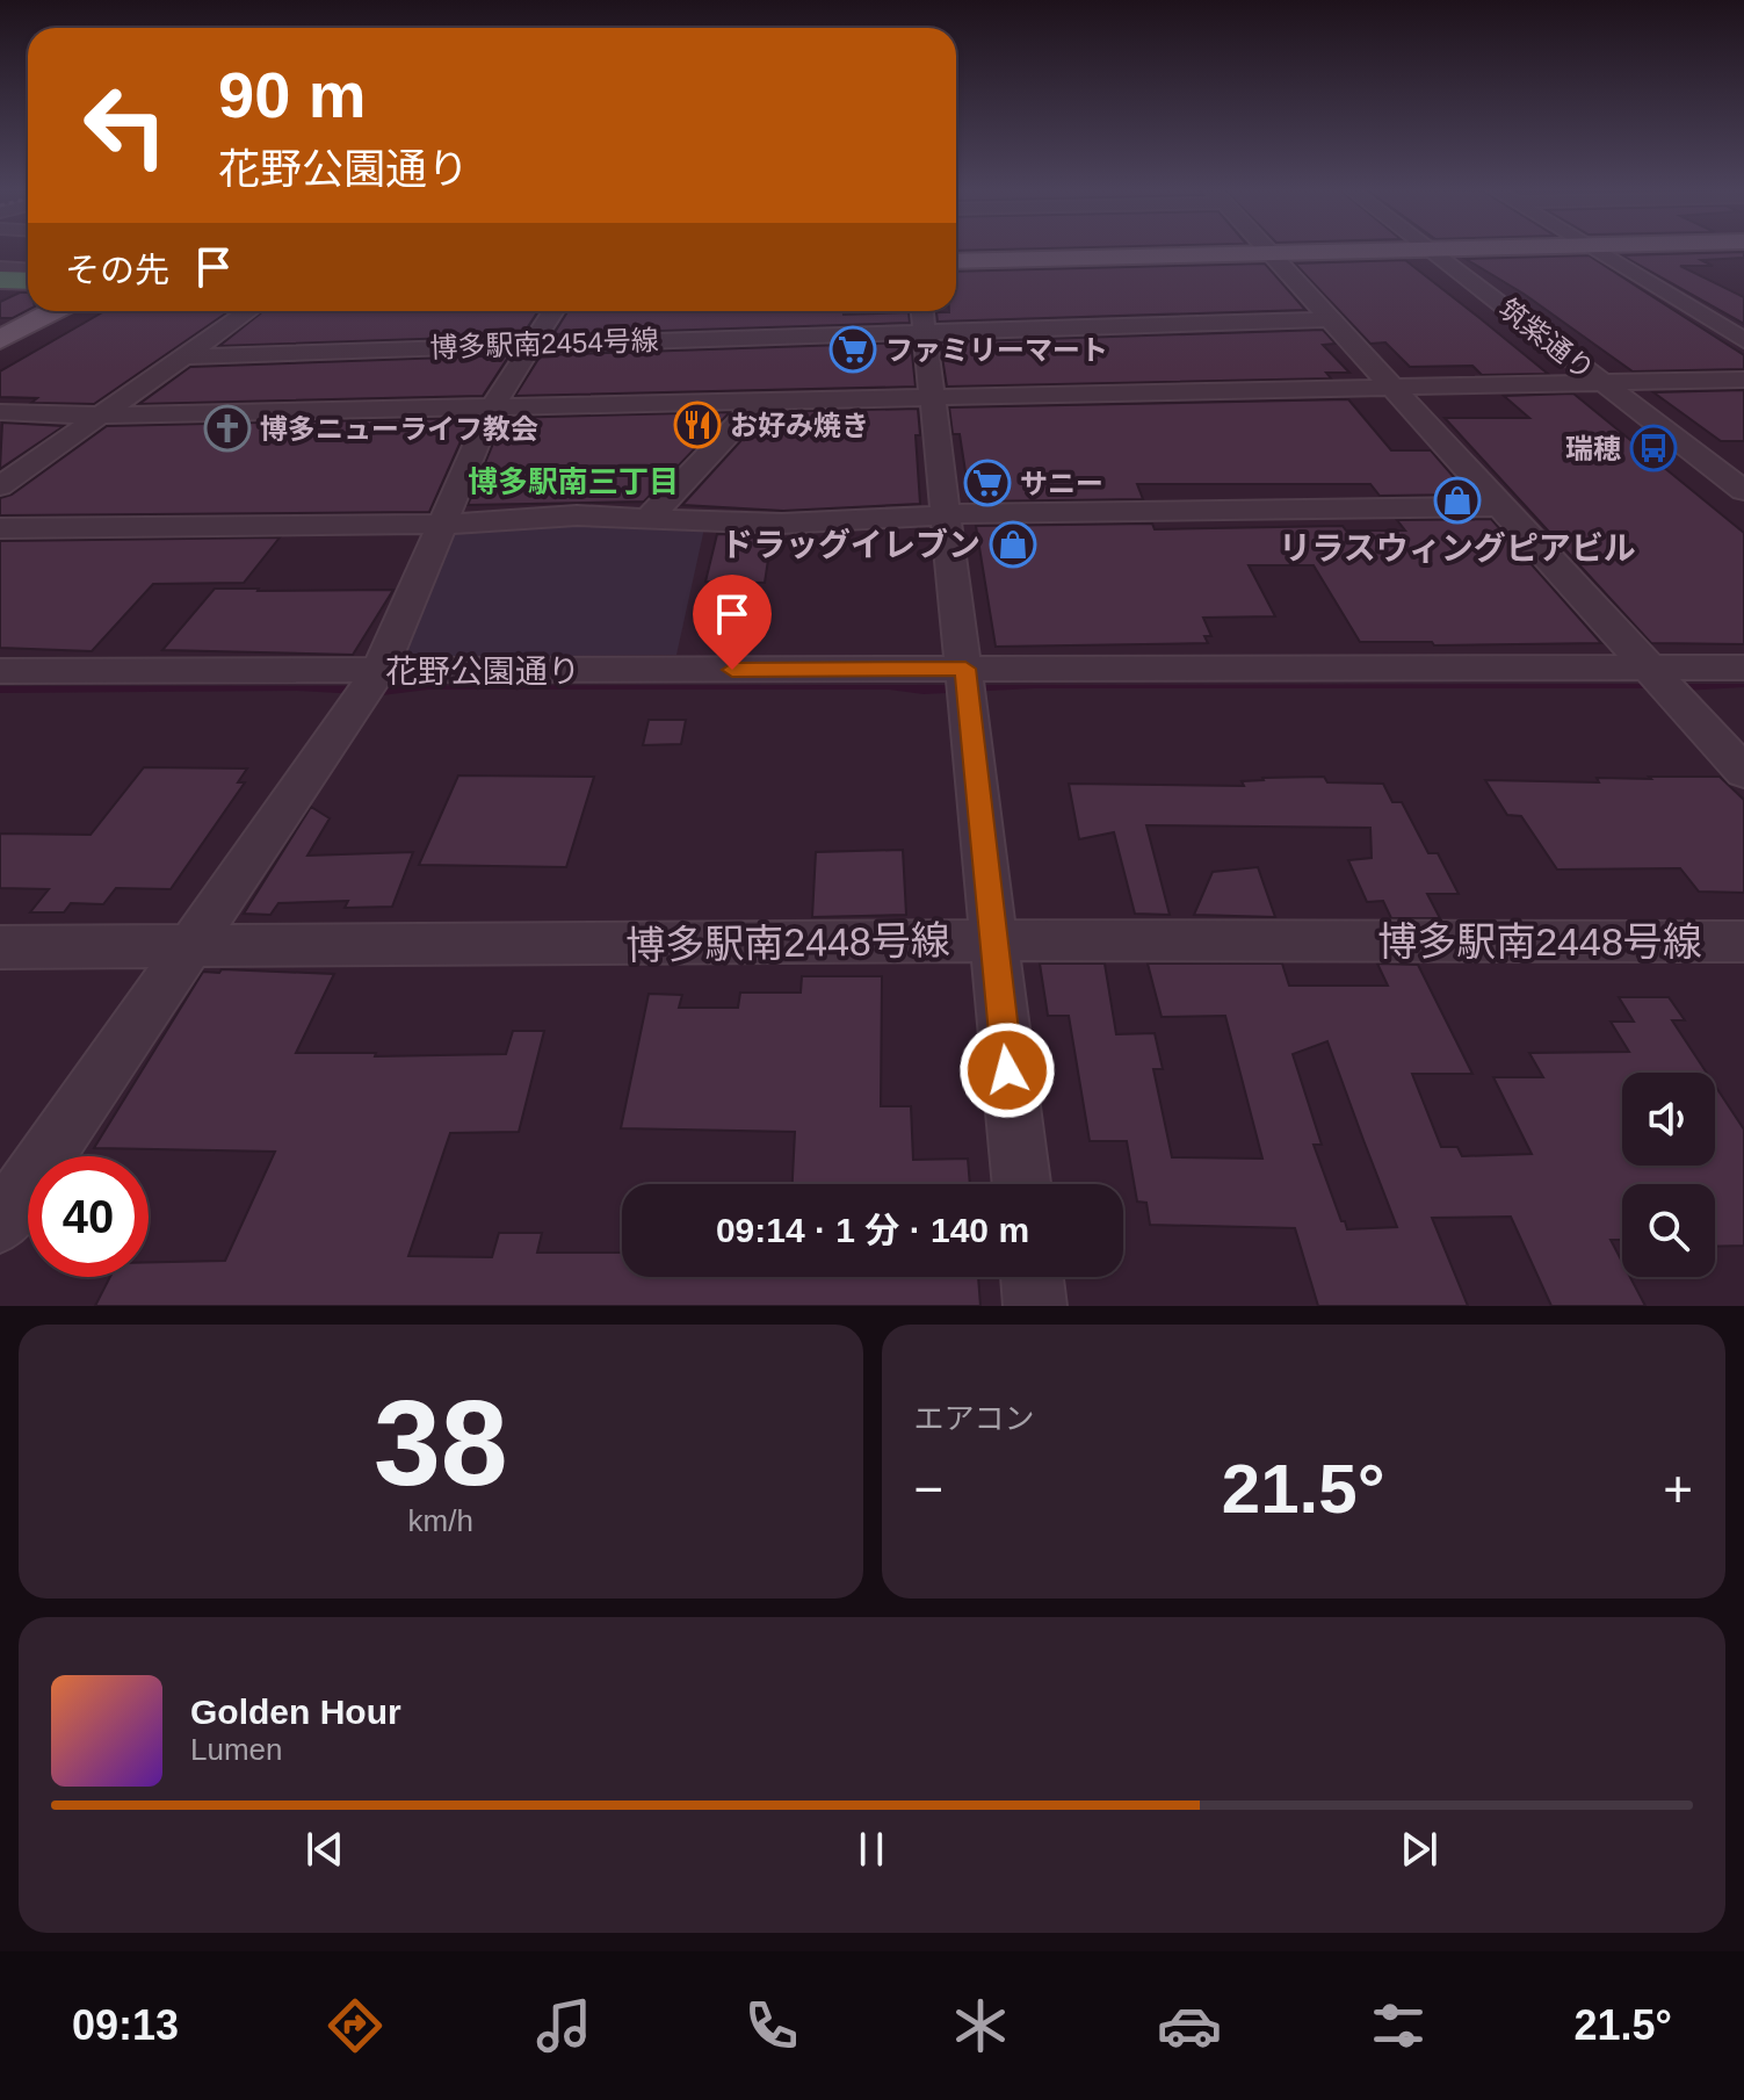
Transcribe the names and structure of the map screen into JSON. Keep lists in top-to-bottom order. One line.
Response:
{"streets":{"street":["筑紫通り","博多駅南2454号線","花野公園通り","博多駅南2448号線"]},"districts":["博多駅南三丁目"],"places":{"supermarket":["ファミリーマート","サニー"],"restaurant":["お好み焼き"],"church":["博多ニューライフ教会"],"bus stop":["瑞穂"],"shop":["リラスウィングピアビル","ドラッグイレブン"]},"page":{"turn":["90 m","花野公園通り"],"then":"その先","limit":"40","trip":"09:14 · 1 分 · 140 m","tile":[["38","km/h"],"エアコン"],"heat":["−","21.5°","+"],"song":["Golden Hour","Lumen"],"tabs":["09:13","21.5°"]}}
